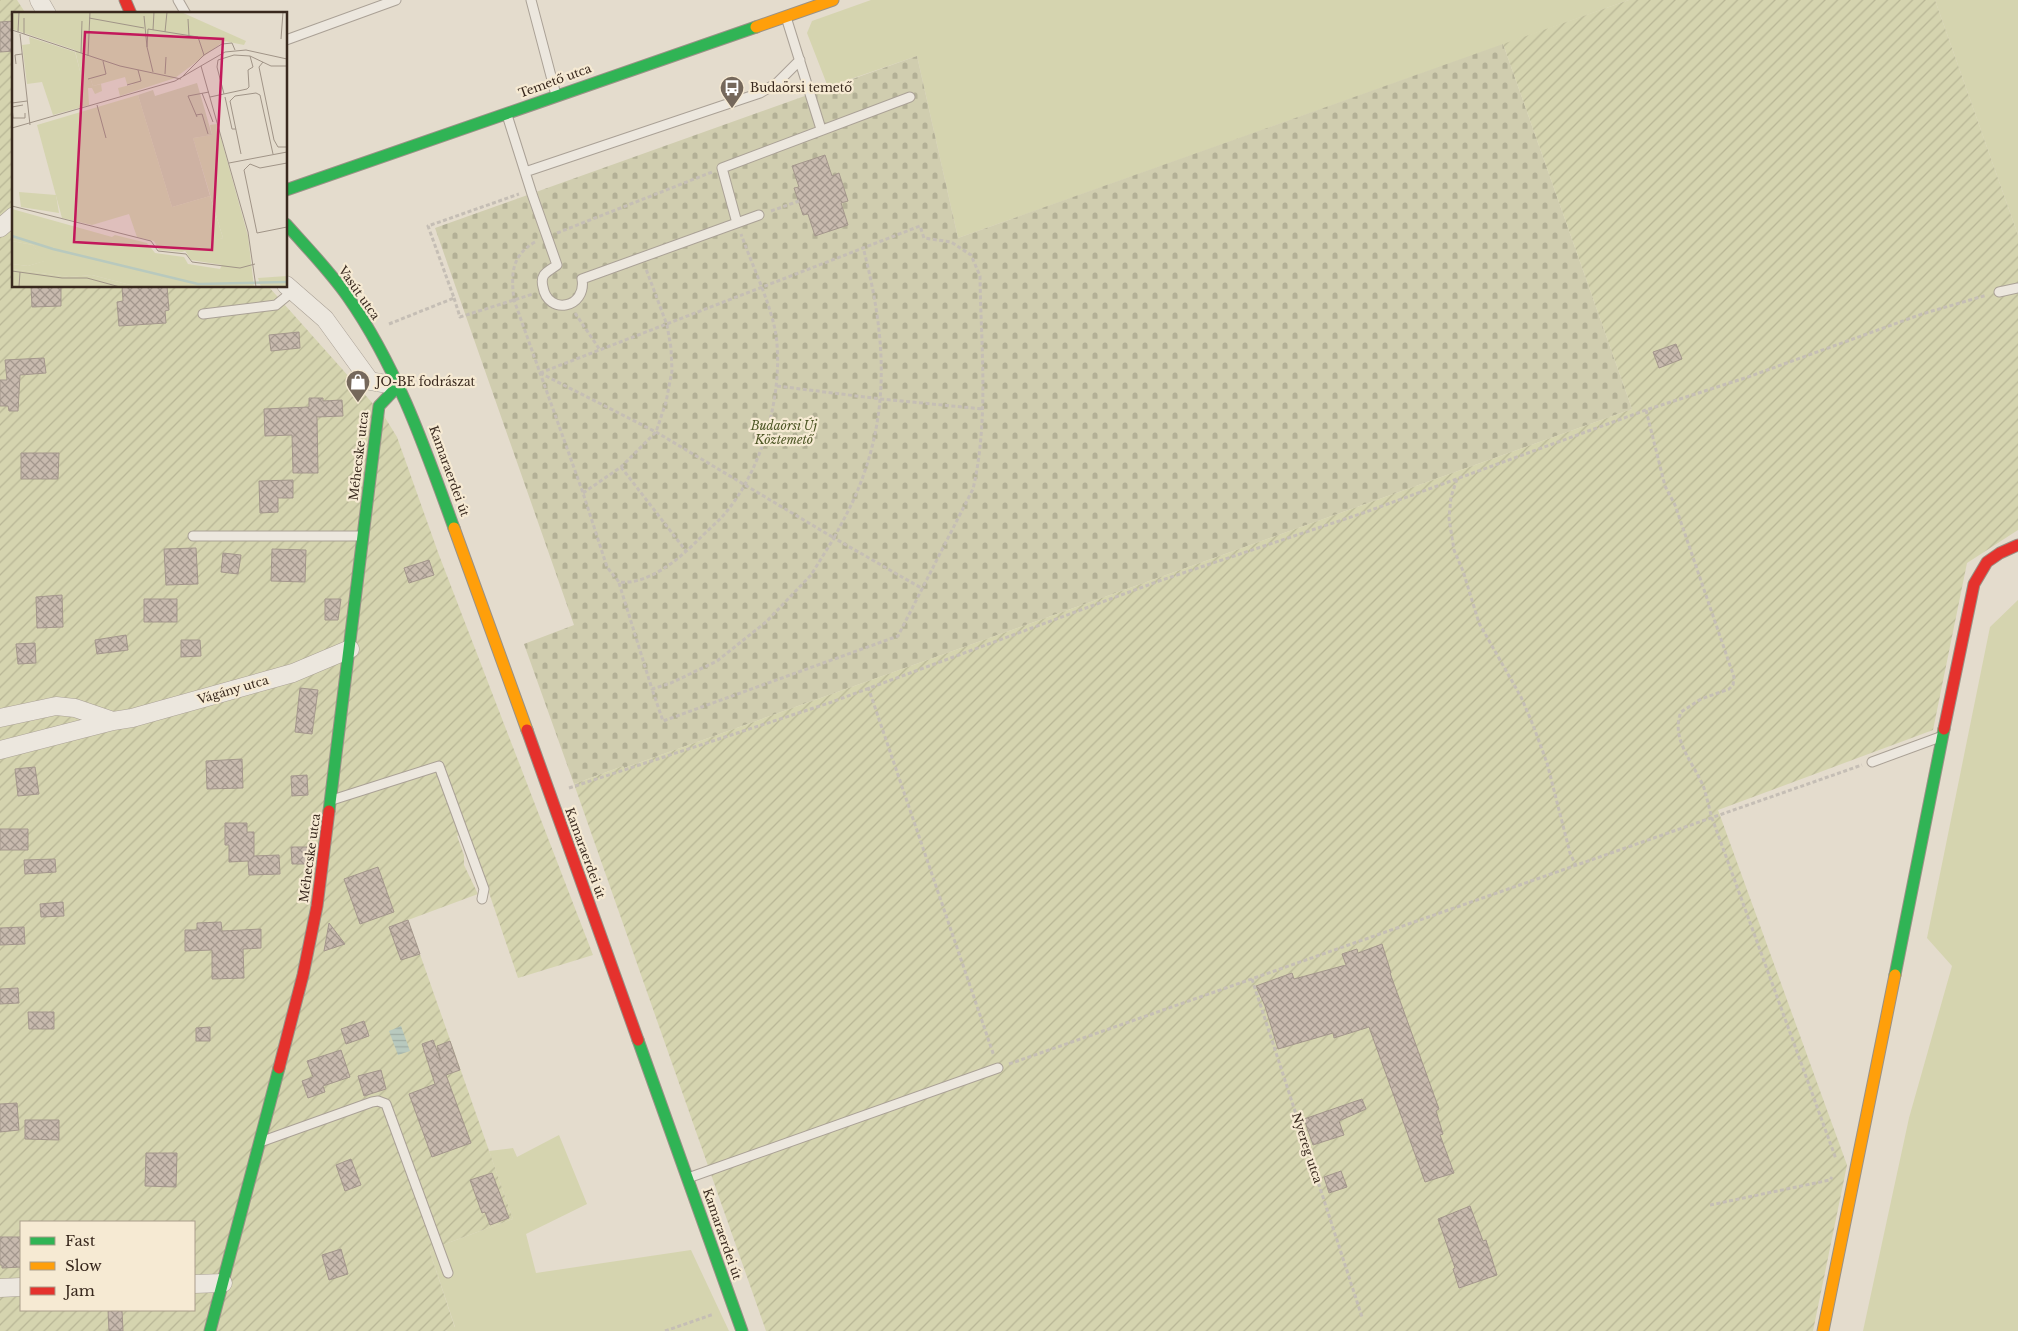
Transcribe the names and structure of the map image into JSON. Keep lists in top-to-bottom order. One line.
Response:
{"streets":{"street":["Temető utca","Vasút utca","Méhecske utca","Kamaraerdei út","Vágány utca"],"path":["Nyereg utca"]},"crossings":[["Vasút utca","Méhecske utca"],["Vasút utca","Kamaraerdei út"],["Méhecske utca","Kamaraerdei út"],["Méhecske utca","Vágány utca"]],"parks":["Budaörsi Új Köztemető"],"places":{"bus stop":["Budaörsi temető"],"shop":["JO-BE fodrászat"]},"legend":["Fast","Slow","Jam"]}
